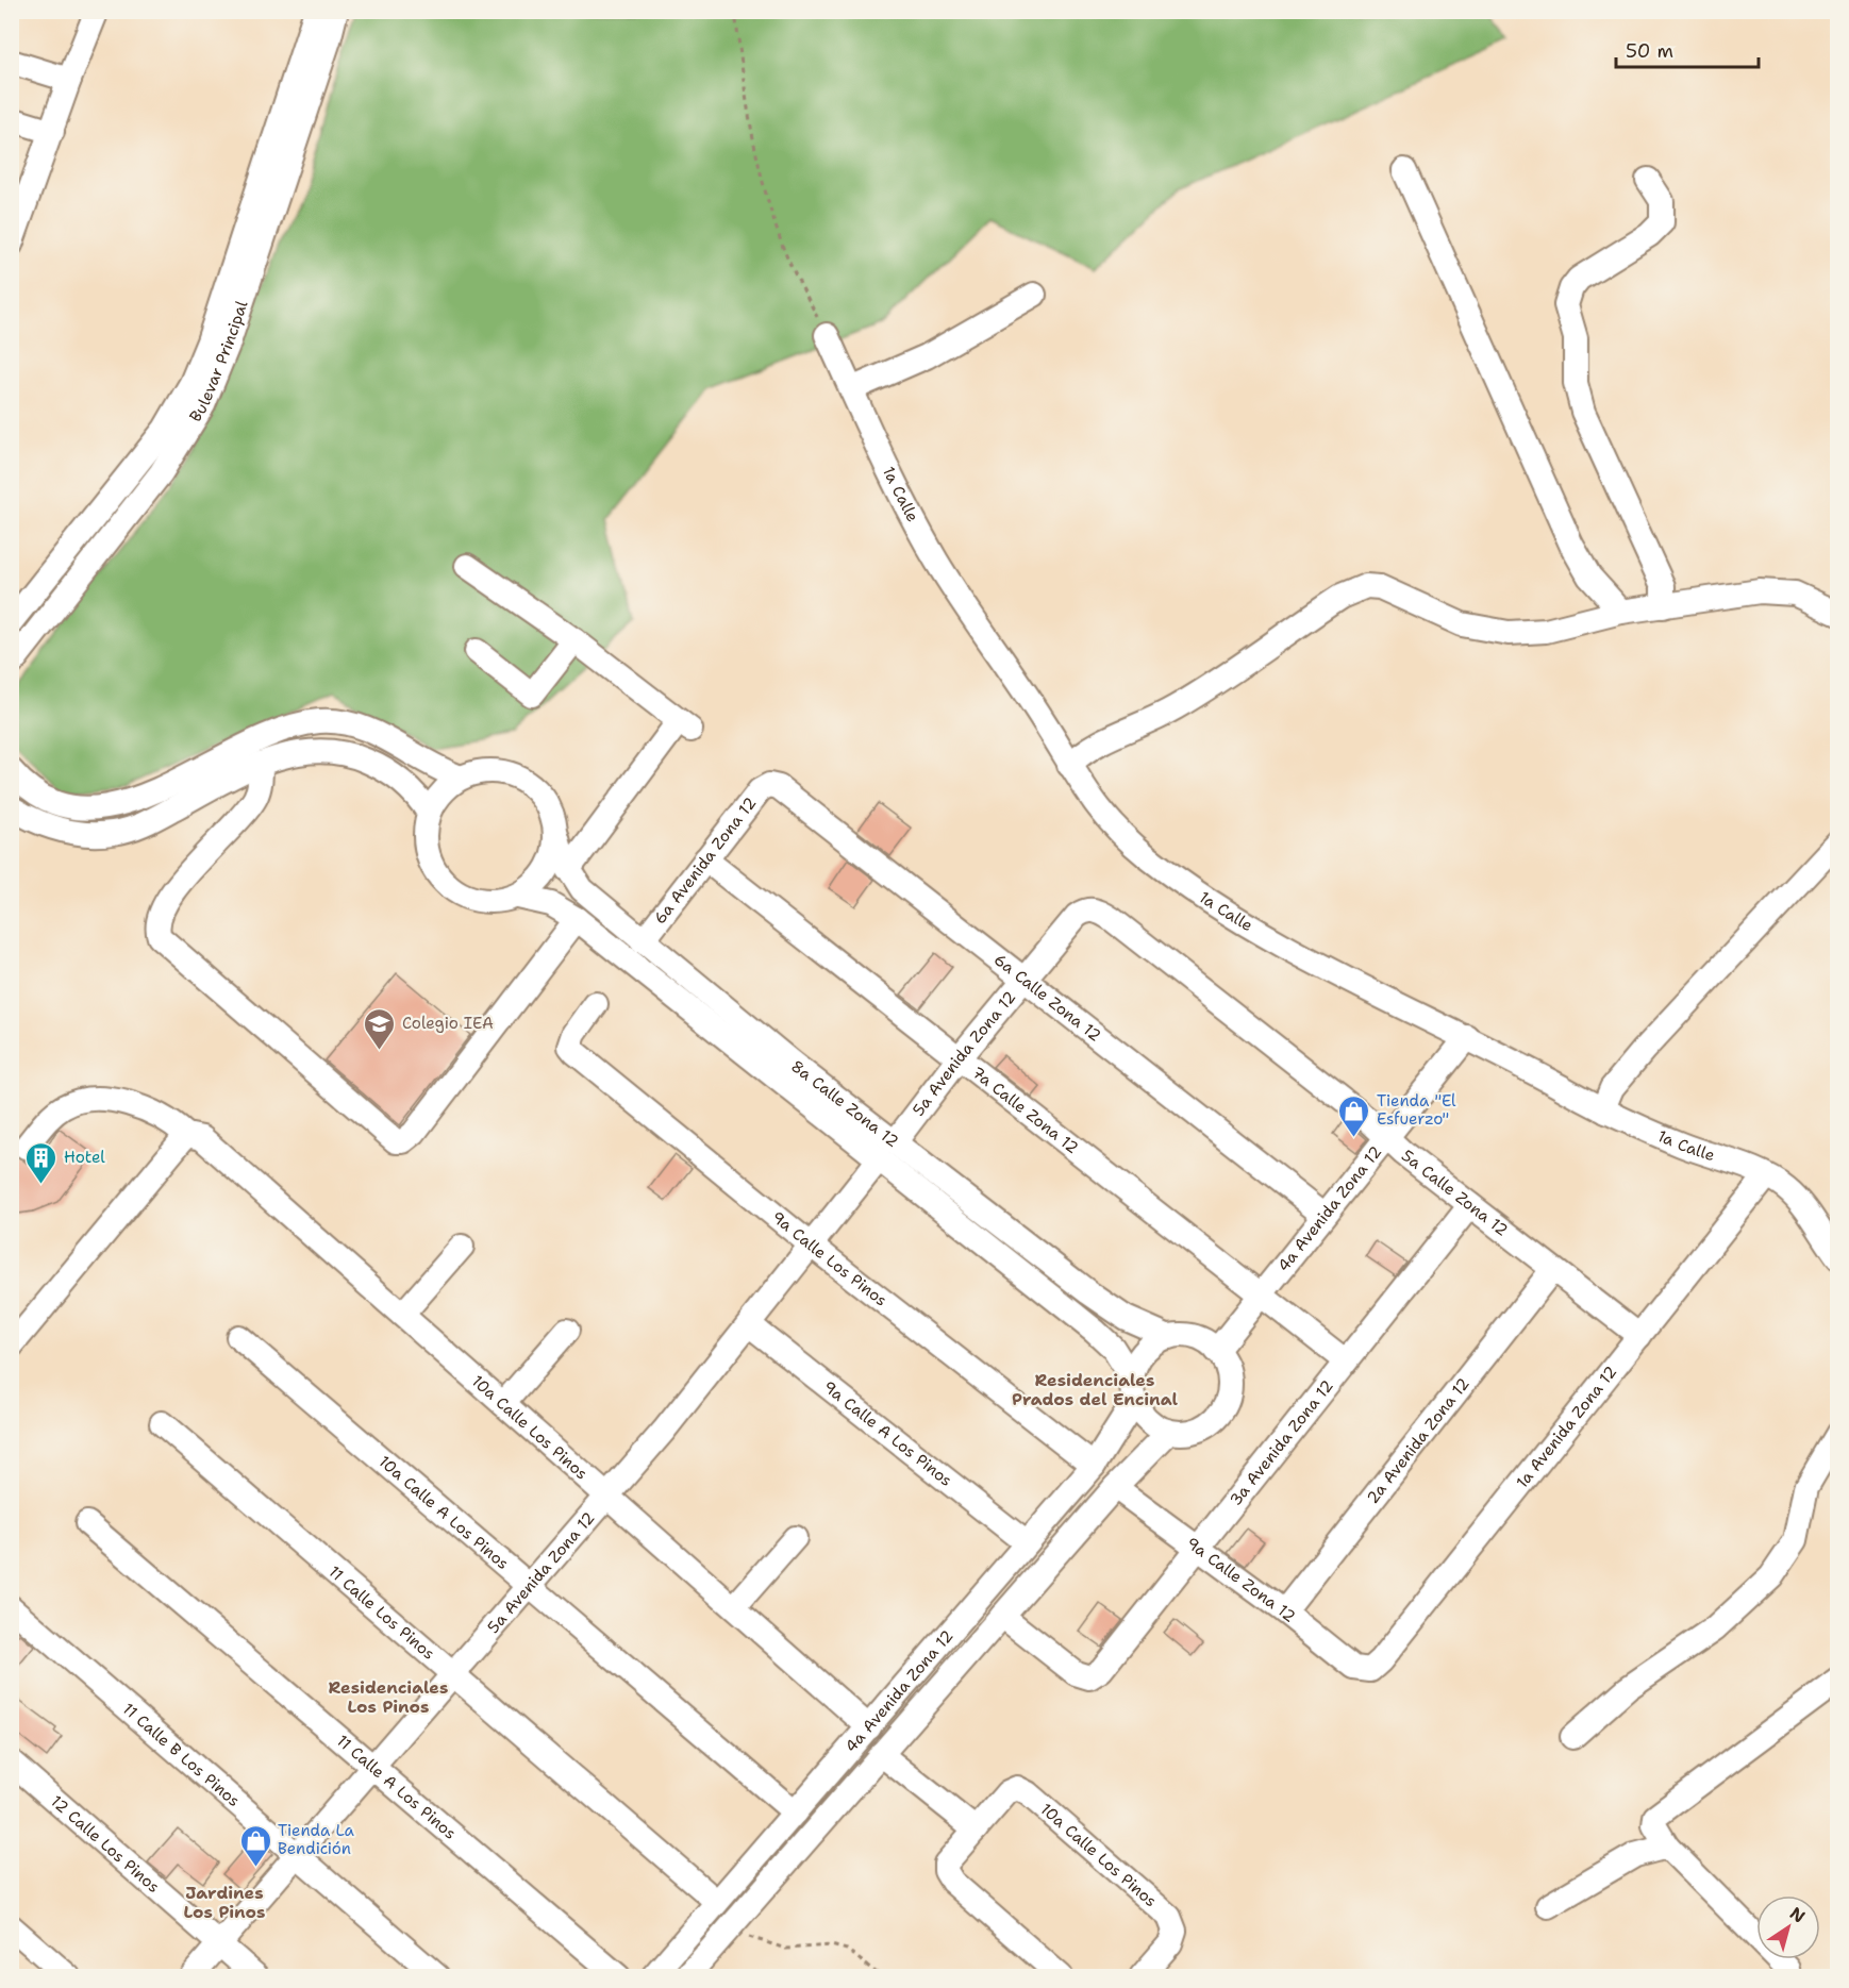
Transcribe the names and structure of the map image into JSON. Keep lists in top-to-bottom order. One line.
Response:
{"streets":{"street":["Bulevar Principal","1a Calle","6a Avenida Zona 12","6a Calle Zona 12","5a Avenida Zona 12","8a Calle Zona 12","7a Calle Zona 12","5a Calle Zona 12","4a Avenida Zona 12","9a Calle Los Pinos","1a Avenida Zona 12","10a Calle Los Pinos","9a Calle A Los Pinos","2a Avenida Zona 12","3a Avenida Zona 12","10a Calle A Los Pinos","9a Calle Zona 12","11 Calle Los Pinos","11 Calle B Los Pinos","11 Calle A Los Pinos","12 Calle Los Pinos"]},"crossings":[["1a Calle","4a Avenida Zona 12"],["1a Calle","1a Avenida Zona 12"],["6a Avenida Zona 12","6a Calle Zona 12"],["6a Avenida Zona 12","8a Calle Zona 12"],["6a Avenida Zona 12","7a Calle Zona 12"],["6a Calle Zona 12","5a Avenida Zona 12"],["6a Calle Zona 12","4a Avenida Zona 12"],["5a Avenida Zona 12","8a Calle Zona 12"],["5a Avenida Zona 12","7a Calle Zona 12"],["5a Avenida Zona 12","5a Calle Zona 12"],["5a Avenida Zona 12","9a Calle Los Pinos"],["5a Avenida Zona 12","10a Calle Los Pinos"],["5a Avenida Zona 12","9a Calle A Los Pinos"],["5a Avenida Zona 12","10a Calle A Los Pinos"],["5a Avenida Zona 12","11 Calle Los Pinos"],["5a Avenida Zona 12","11 Calle B Los Pinos"],["5a Avenida Zona 12","11 Calle A Los Pinos"],["5a Avenida Zona 12","12 Calle Los Pinos"],["8a Calle Zona 12","4a Avenida Zona 12"],["7a Calle Zona 12","4a Avenida Zona 12"],["7a Calle Zona 12","3a Avenida Zona 12"],["5a Calle Zona 12","4a Avenida Zona 12"],["5a Calle Zona 12","1a Avenida Zona 12"],["5a Calle Zona 12","2a Avenida Zona 12"],["5a Calle Zona 12","3a Avenida Zona 12"],["4a Avenida Zona 12","9a Calle Los Pinos"],["4a Avenida Zona 12","10a Calle Los Pinos"],["4a Avenida Zona 12","9a Calle A Los Pinos"],["4a Avenida Zona 12","3a Avenida Zona 12"],["4a Avenida Zona 12","10a Calle A Los Pinos"],["4a Avenida Zona 12","9a Calle Zona 12"],["4a Avenida Zona 12","11 Calle Los Pinos"],["1a Avenida Zona 12","9a Calle Zona 12"],["2a Avenida Zona 12","9a Calle Zona 12"],["3a Avenida Zona 12","9a Calle Zona 12"]],"districts":["Residenciales Prados del Encinal","Residenciales Los Pinos","Jardines Los Pinos"],"places":{"school or university":["Colegio IEA"],"shop":["Tienda \"El Esfuerzo\"","Tienda La Bendición"],"building":["Hotel"]},"scale_bar":"50 m","north":"top right"}
